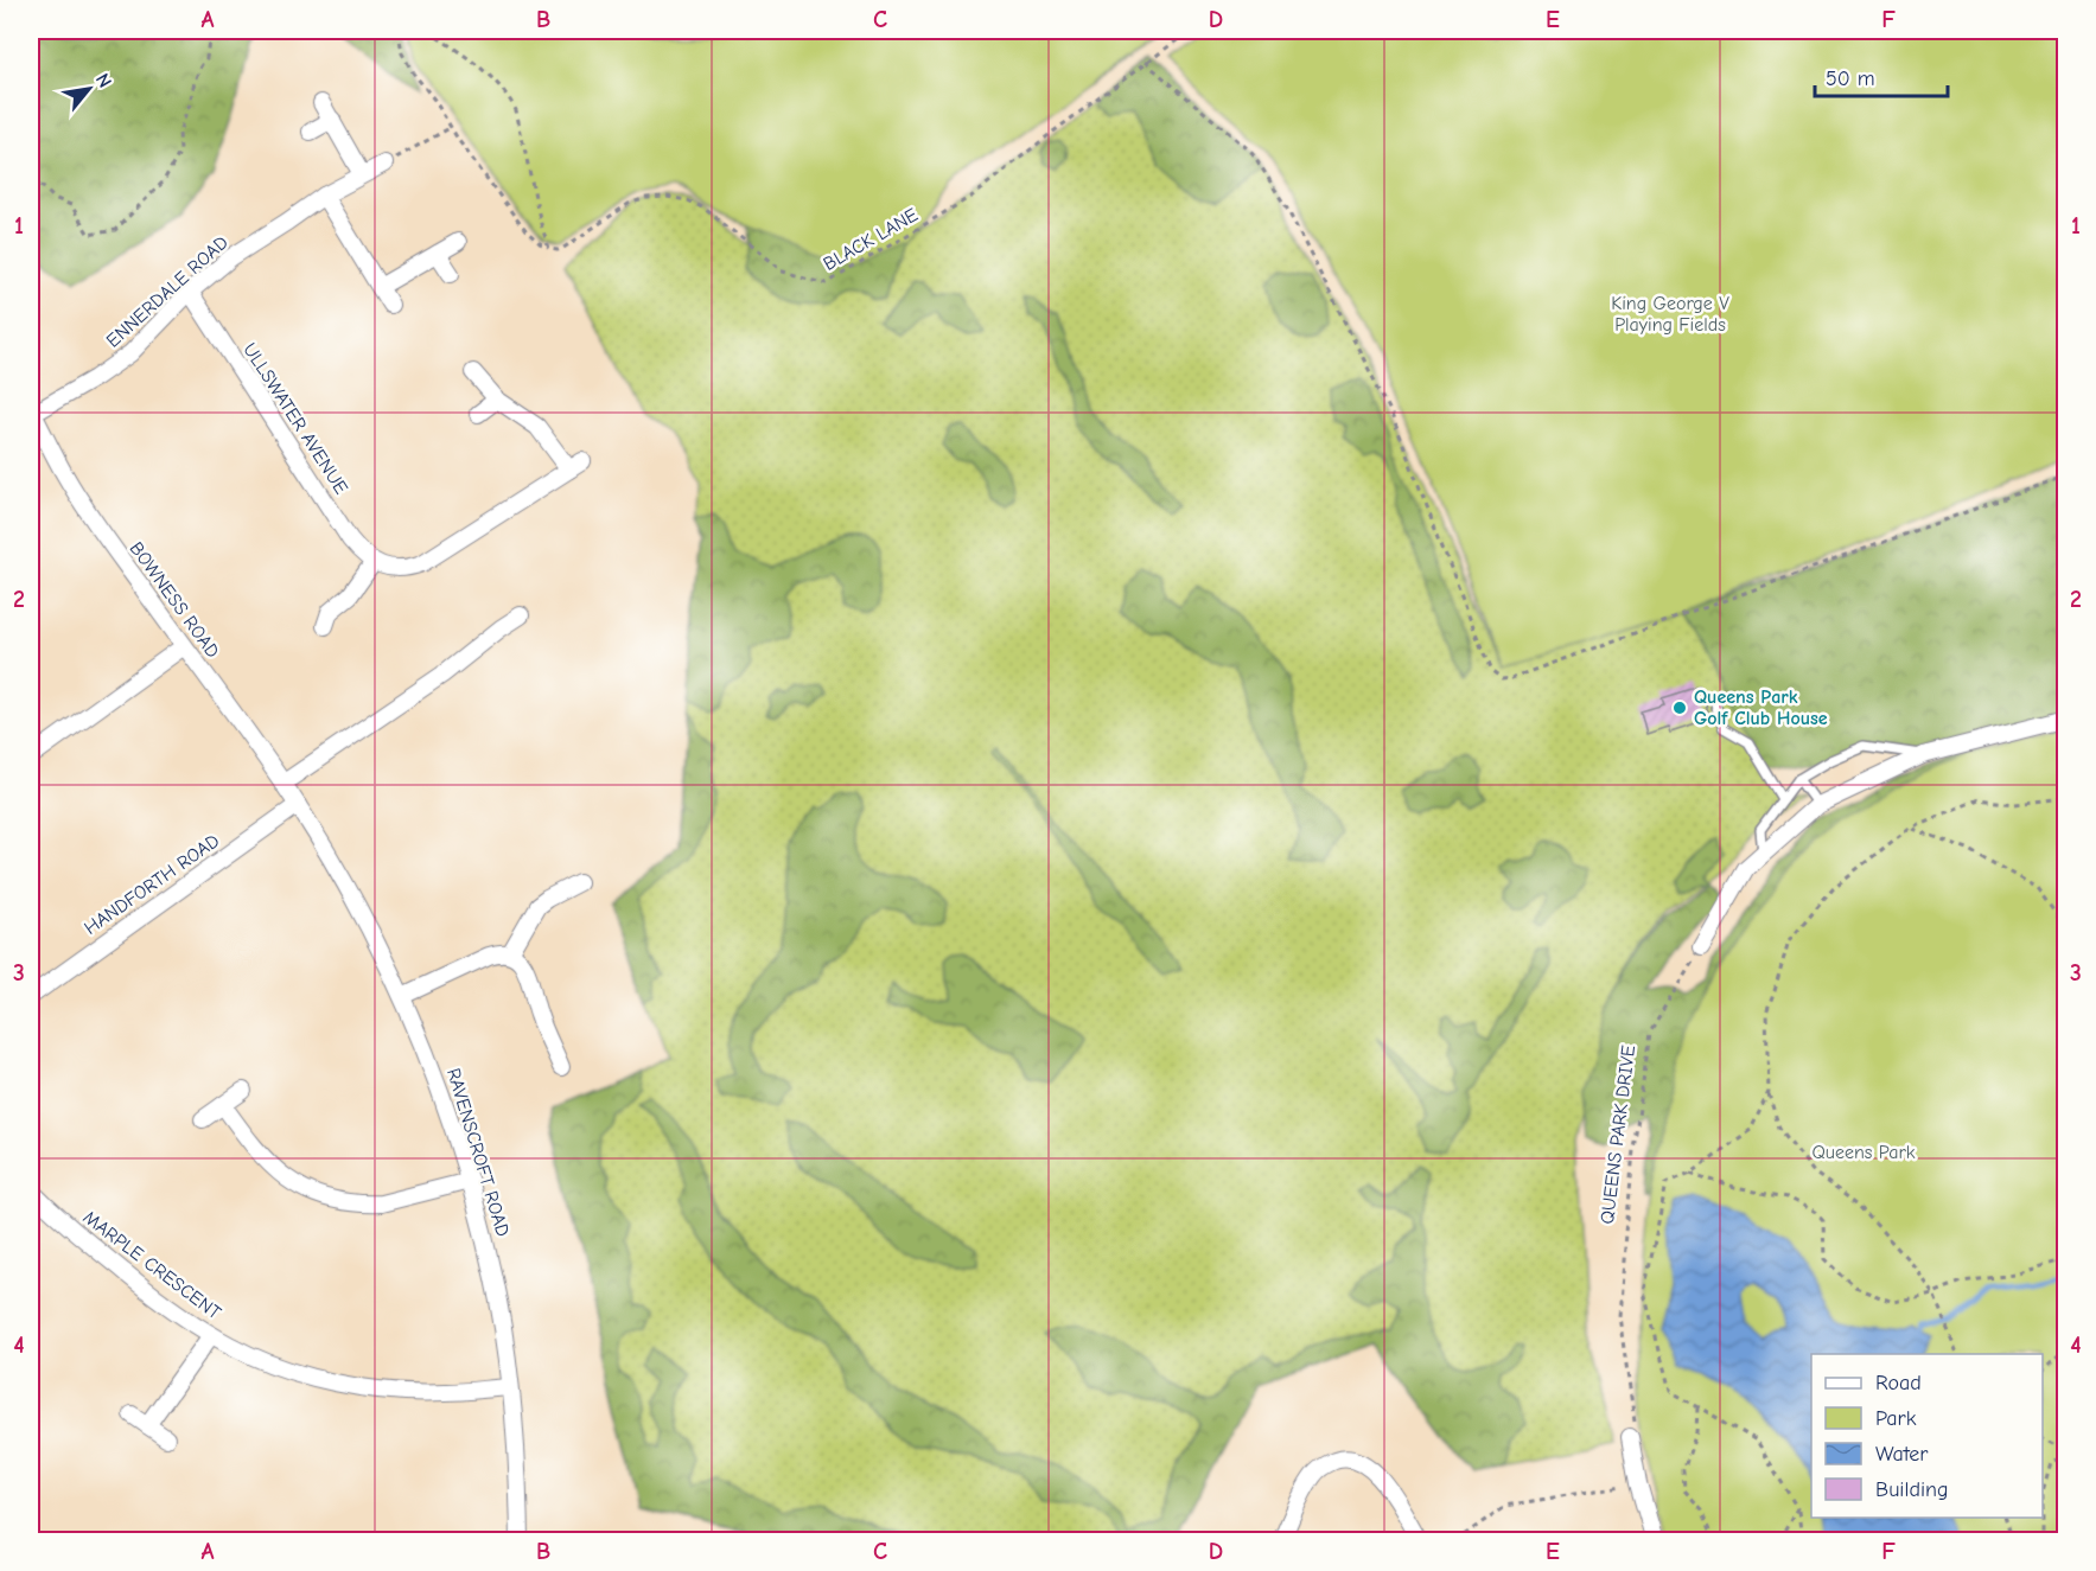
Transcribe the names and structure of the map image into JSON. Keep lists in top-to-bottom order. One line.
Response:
{"streets":{"street":["ENNERDALE ROAD","ULLSWATER AVENUE","BOWNESS ROAD","HANDFORTH ROAD","RAVENSCROFT ROAD","MARPLE CRESCENT"],"path":["BLACK LANE","QUEENS PARK DRIVE"]},"crossings":[["ENNERDALE ROAD","ULLSWATER AVENUE"],["ENNERDALE ROAD","BOWNESS ROAD"],["BOWNESS ROAD","HANDFORTH ROAD"],["BOWNESS ROAD","RAVENSCROFT ROAD"],["HANDFORTH ROAD","RAVENSCROFT ROAD"],["RAVENSCROFT ROAD","MARPLE CRESCENT"]],"parks":["King George V Playing Fields","Queens Park"],"places":["Queens Park Golf Club House"],"legend":["Road","Park","Water","Building"],"scale_bar":"50 m","north":"top right","grid":{"columns":["A","B","C","D","E","F"],"rows":["1","2","3","4"]}}
